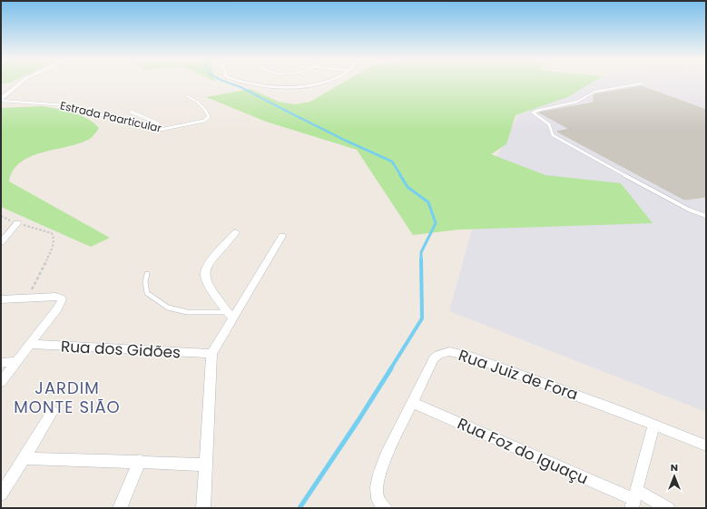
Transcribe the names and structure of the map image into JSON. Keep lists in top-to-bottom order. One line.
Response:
{"streets":{"street":["Rua dos Gidões","Rua Juiz de Fora","Rua Foz do Iguaçu"],"lane":["Estrada Paarticular"]},"crossings":[["Rua Juiz de Fora","Rua Foz do Iguaçu"]],"districts":["JARDIM MONTE SIÃO"],"north":"top"}
